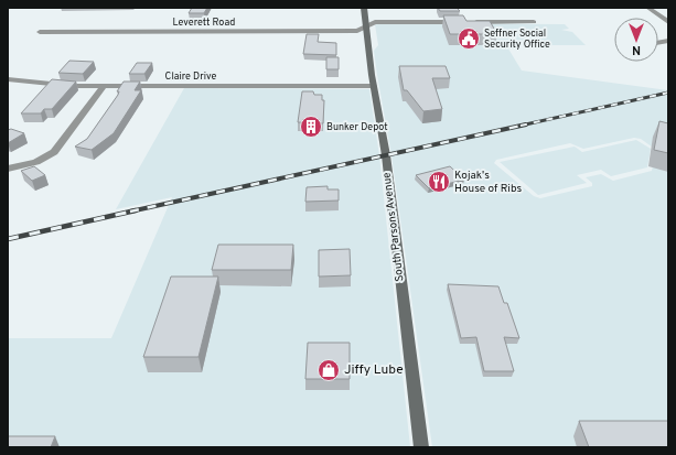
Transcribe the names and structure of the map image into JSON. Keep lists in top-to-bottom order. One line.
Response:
{"streets":{"main road":["South Parsons Avenue"],"street":["Leverett Road","Claire Drive"]},"crossings":[["Leverett Road","South Parsons Avenue"],["Claire Drive","South Parsons Avenue"]],"places":{"public building":["Seffner Social Security Office"],"building":["Bunker Depot"],"restaurant":["Kojak's House of Ribs"],"shop":["Jiffy Lube"]},"north":"bottom"}
